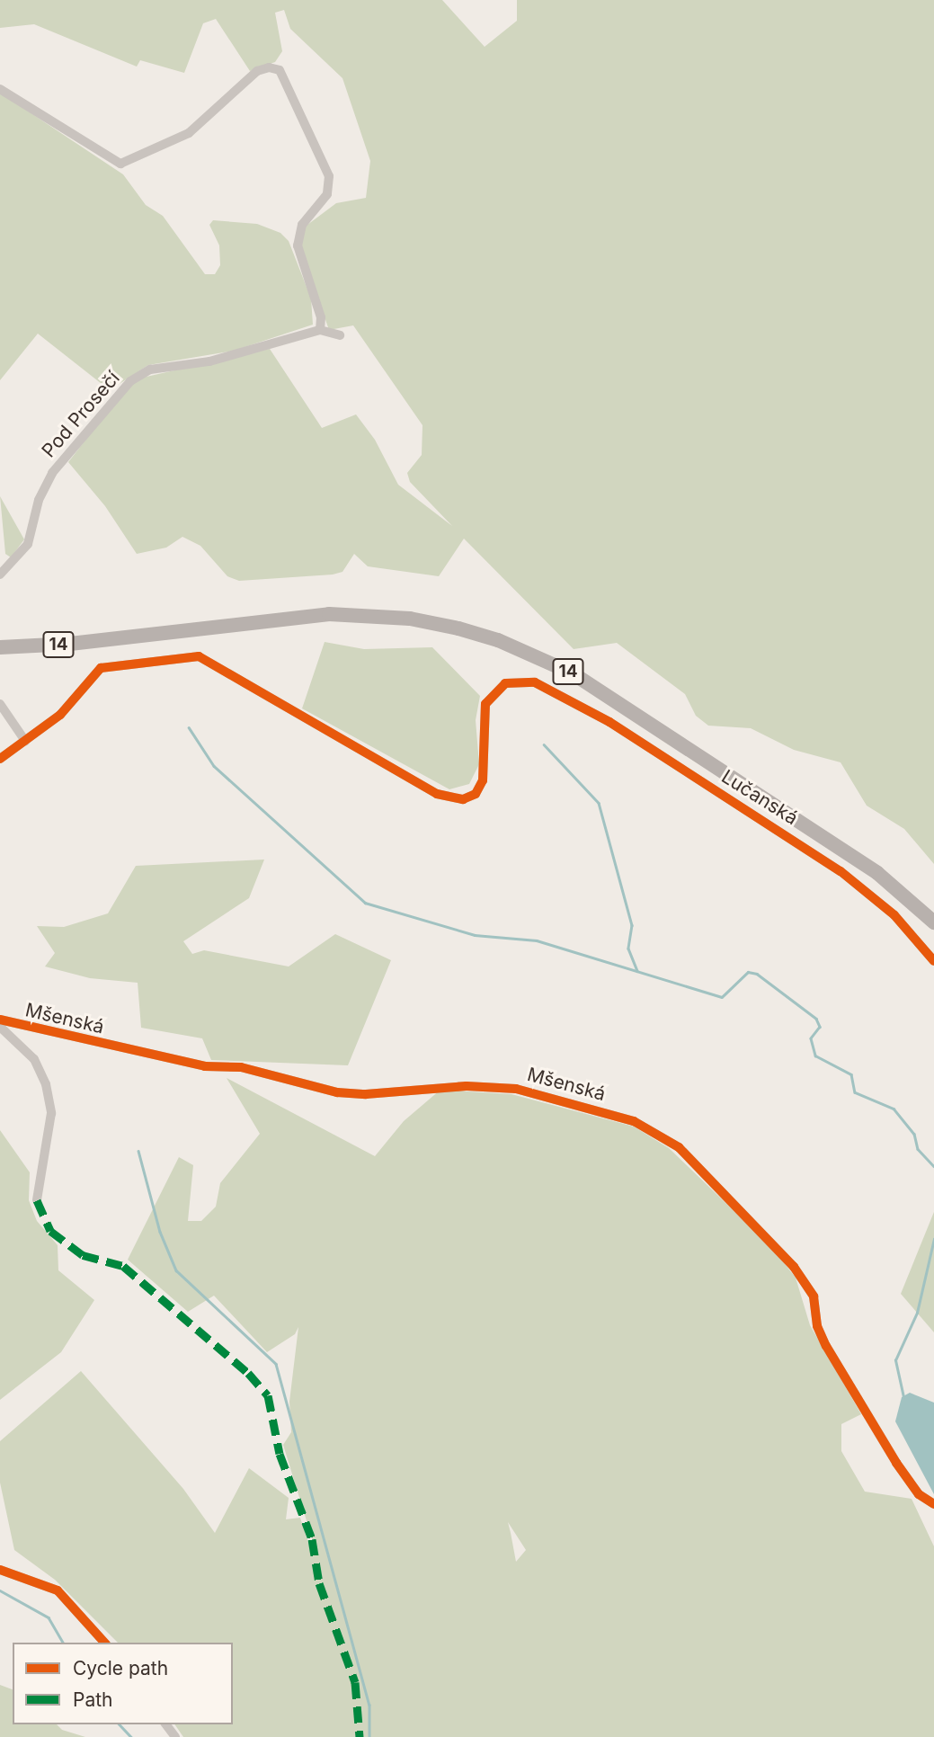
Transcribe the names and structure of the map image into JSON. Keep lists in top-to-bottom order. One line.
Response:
{"streets":{"main road":["14"],"street":["Pod Prosečí","Lučanská","Mšenská"]},"legend":["Cycle path","Path"]}
